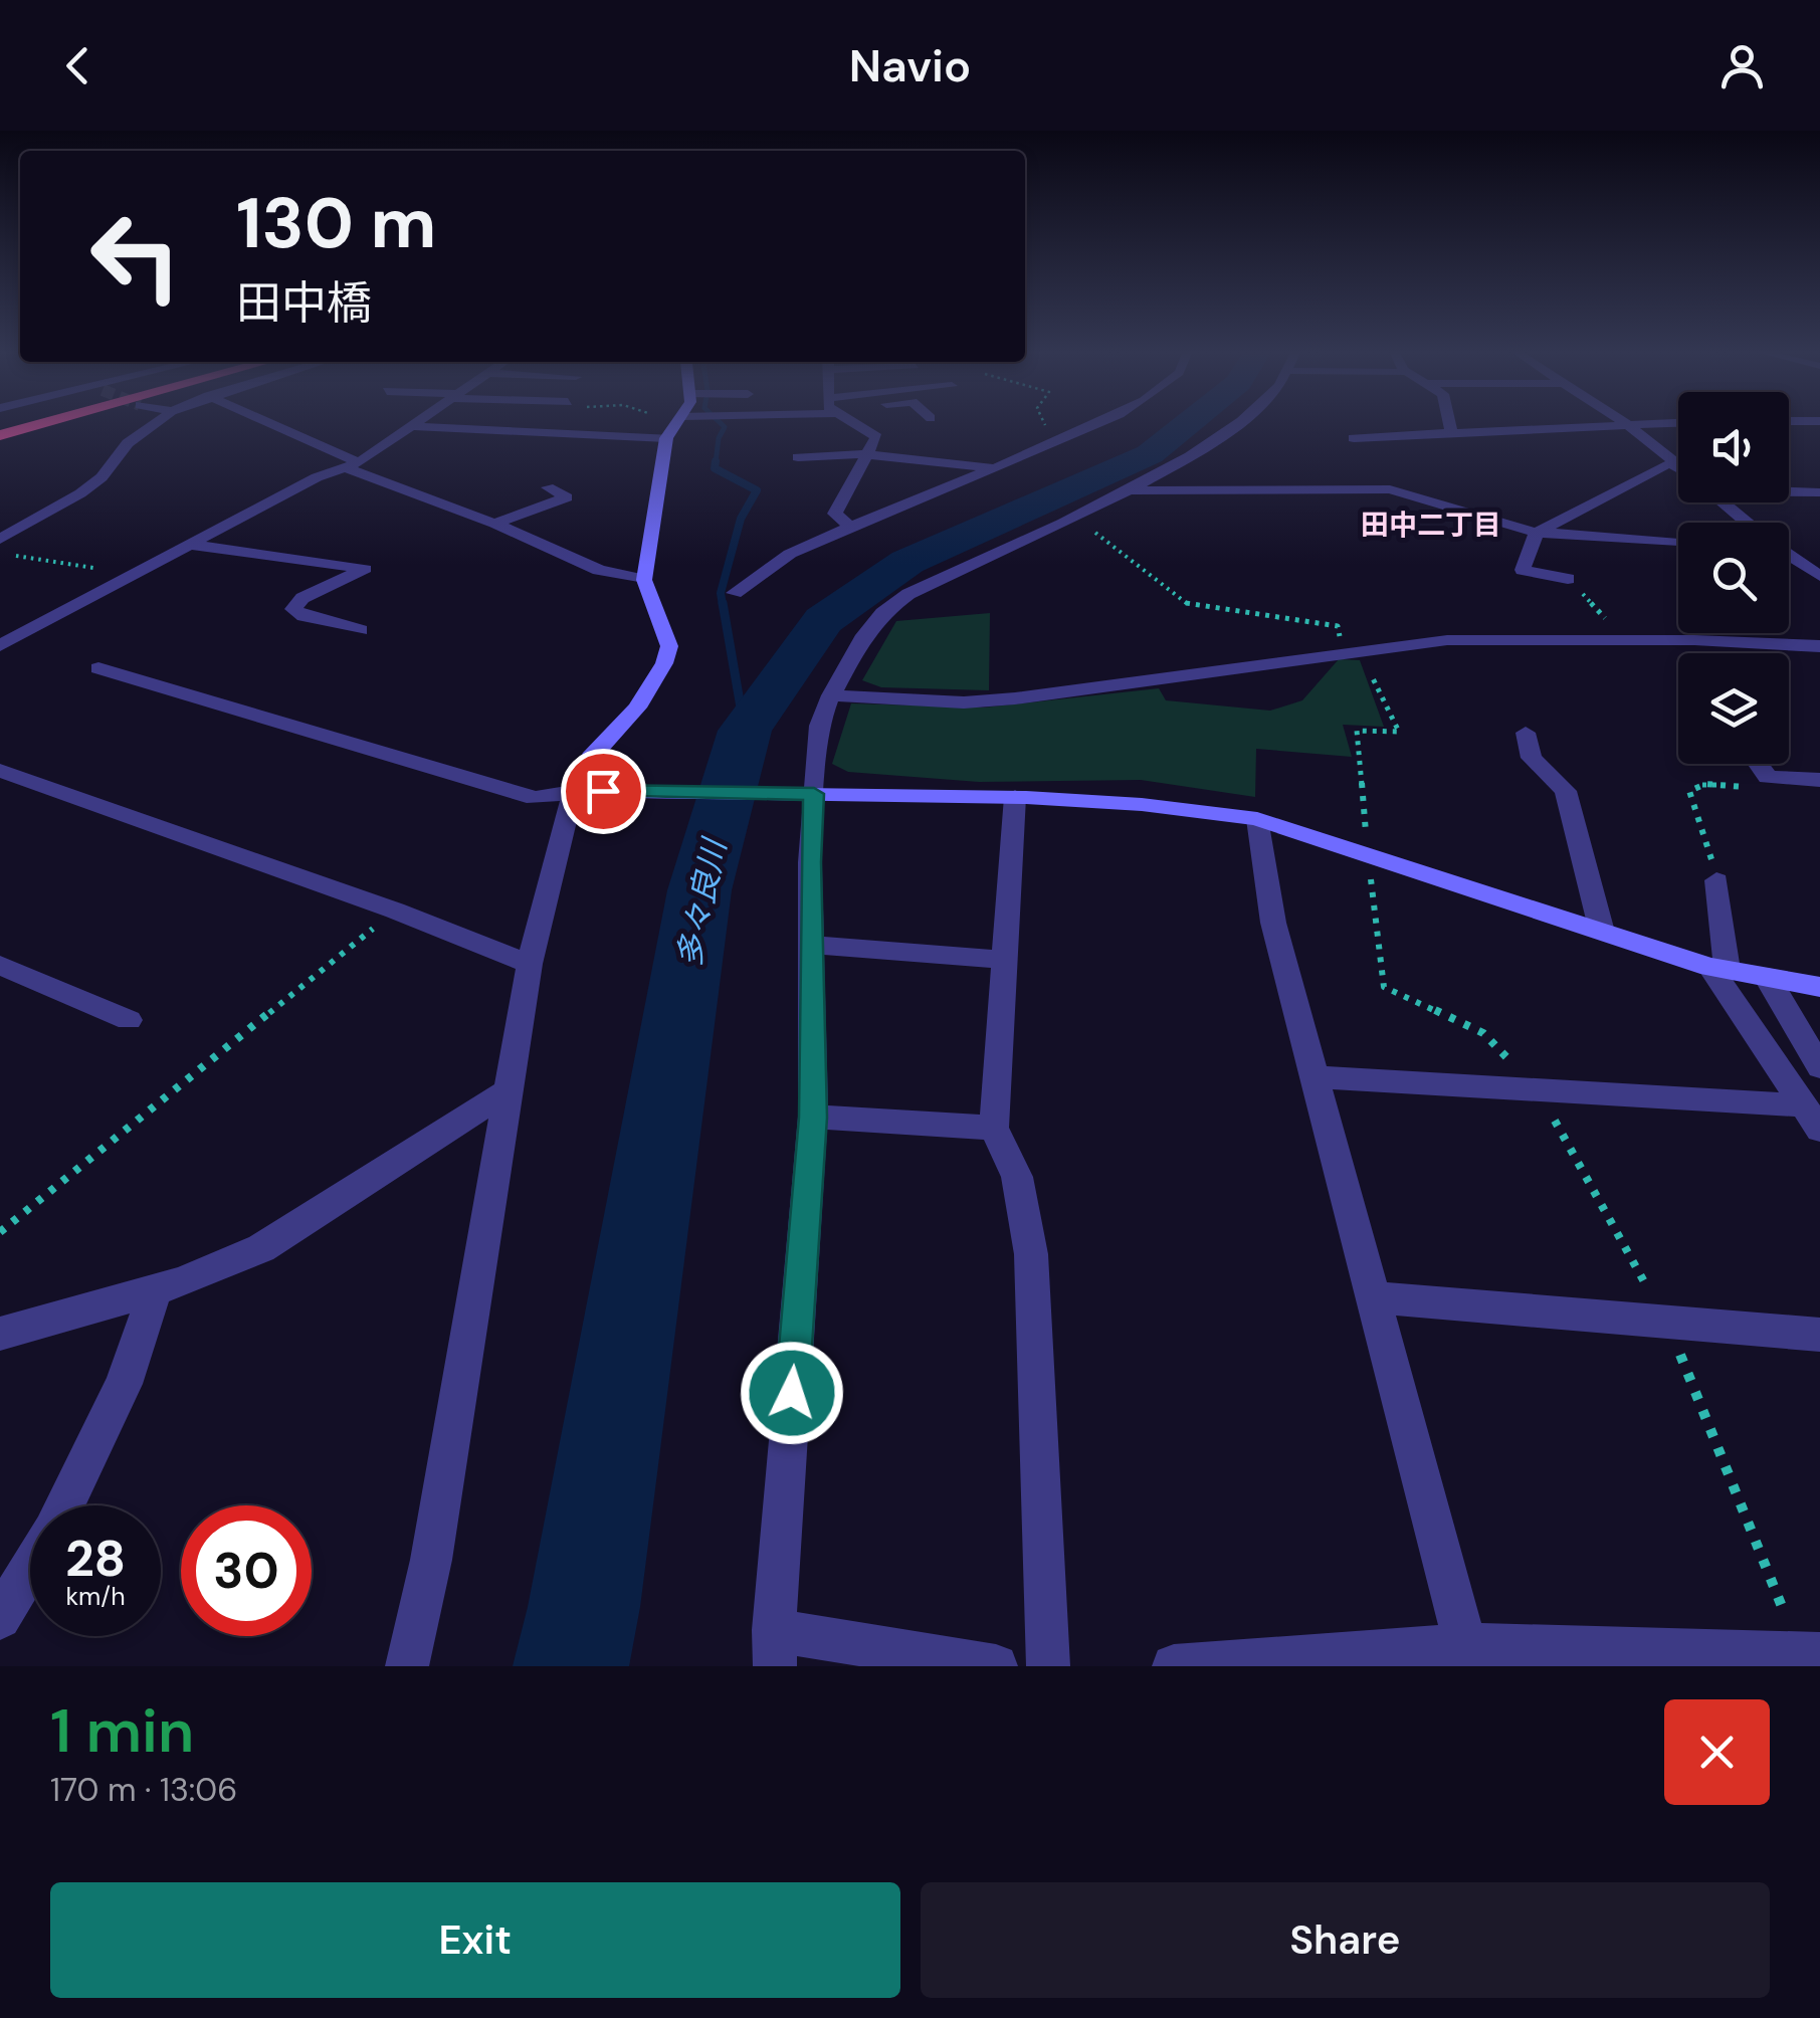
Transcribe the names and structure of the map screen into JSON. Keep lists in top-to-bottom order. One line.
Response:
{"districts":["田中二丁目"],"water":["多々良川"],"page":{"header":"Navio","turn":["130 m","田中橋"],"speed":"28 km/h","limit":"30","heading":["1 min","170 m · 13:06"],"buttons":["Exit","Share"]}}
